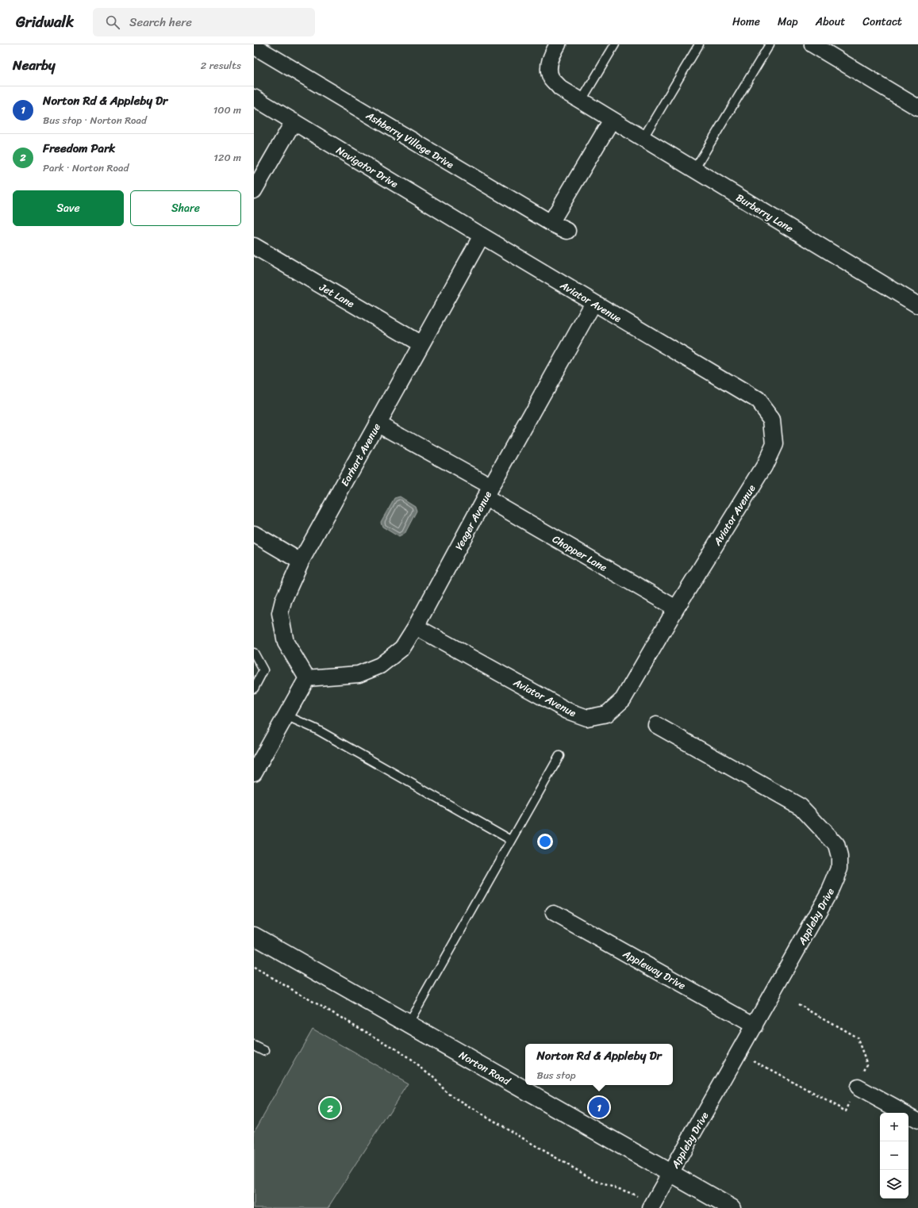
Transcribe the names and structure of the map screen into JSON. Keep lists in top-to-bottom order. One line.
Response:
{"streets":{"main road":["Norton Road"],"street":["Ashberry Village Drive","Navigator Drive","Burberry Lane","Jet Lane","Aviator Avenue","Earhart Avenue","Yeager Avenue","Chopper Lane","Appleby Drive","Appleway Drive"]},"crossings":[["Navigator Drive","Aviator Avenue"],["Navigator Drive","Earhart Avenue"],["Jet Lane","Earhart Avenue"],["Aviator Avenue","Earhart Avenue"],["Aviator Avenue","Yeager Avenue"],["Aviator Avenue","Chopper Lane"],["Earhart Avenue","Yeager Avenue"],["Earhart Avenue","Chopper Lane"],["Yeager Avenue","Chopper Lane"],["Appleby Drive","Appleway Drive"],["Appleby Drive","Norton Road"]],"page":{"header":"Gridwalk","search":"Search here","nav":["Home","Map","About","Contact"],"heading":["Nearby","2 results"],"list":[{"mark":"1","name":"Norton Rd & Appleby Dr","note":"Bus stop · Norton Road","value":"100 m"},{"mark":"2","name":"Freedom Park","note":"Park · Norton Road","value":"120 m"}],"buttons":["Save","Share"],"popup":["Norton Rd & Appleby Dr","Bus stop"],"pins":["1","2"],"map_buttons":["+","−"]}}
